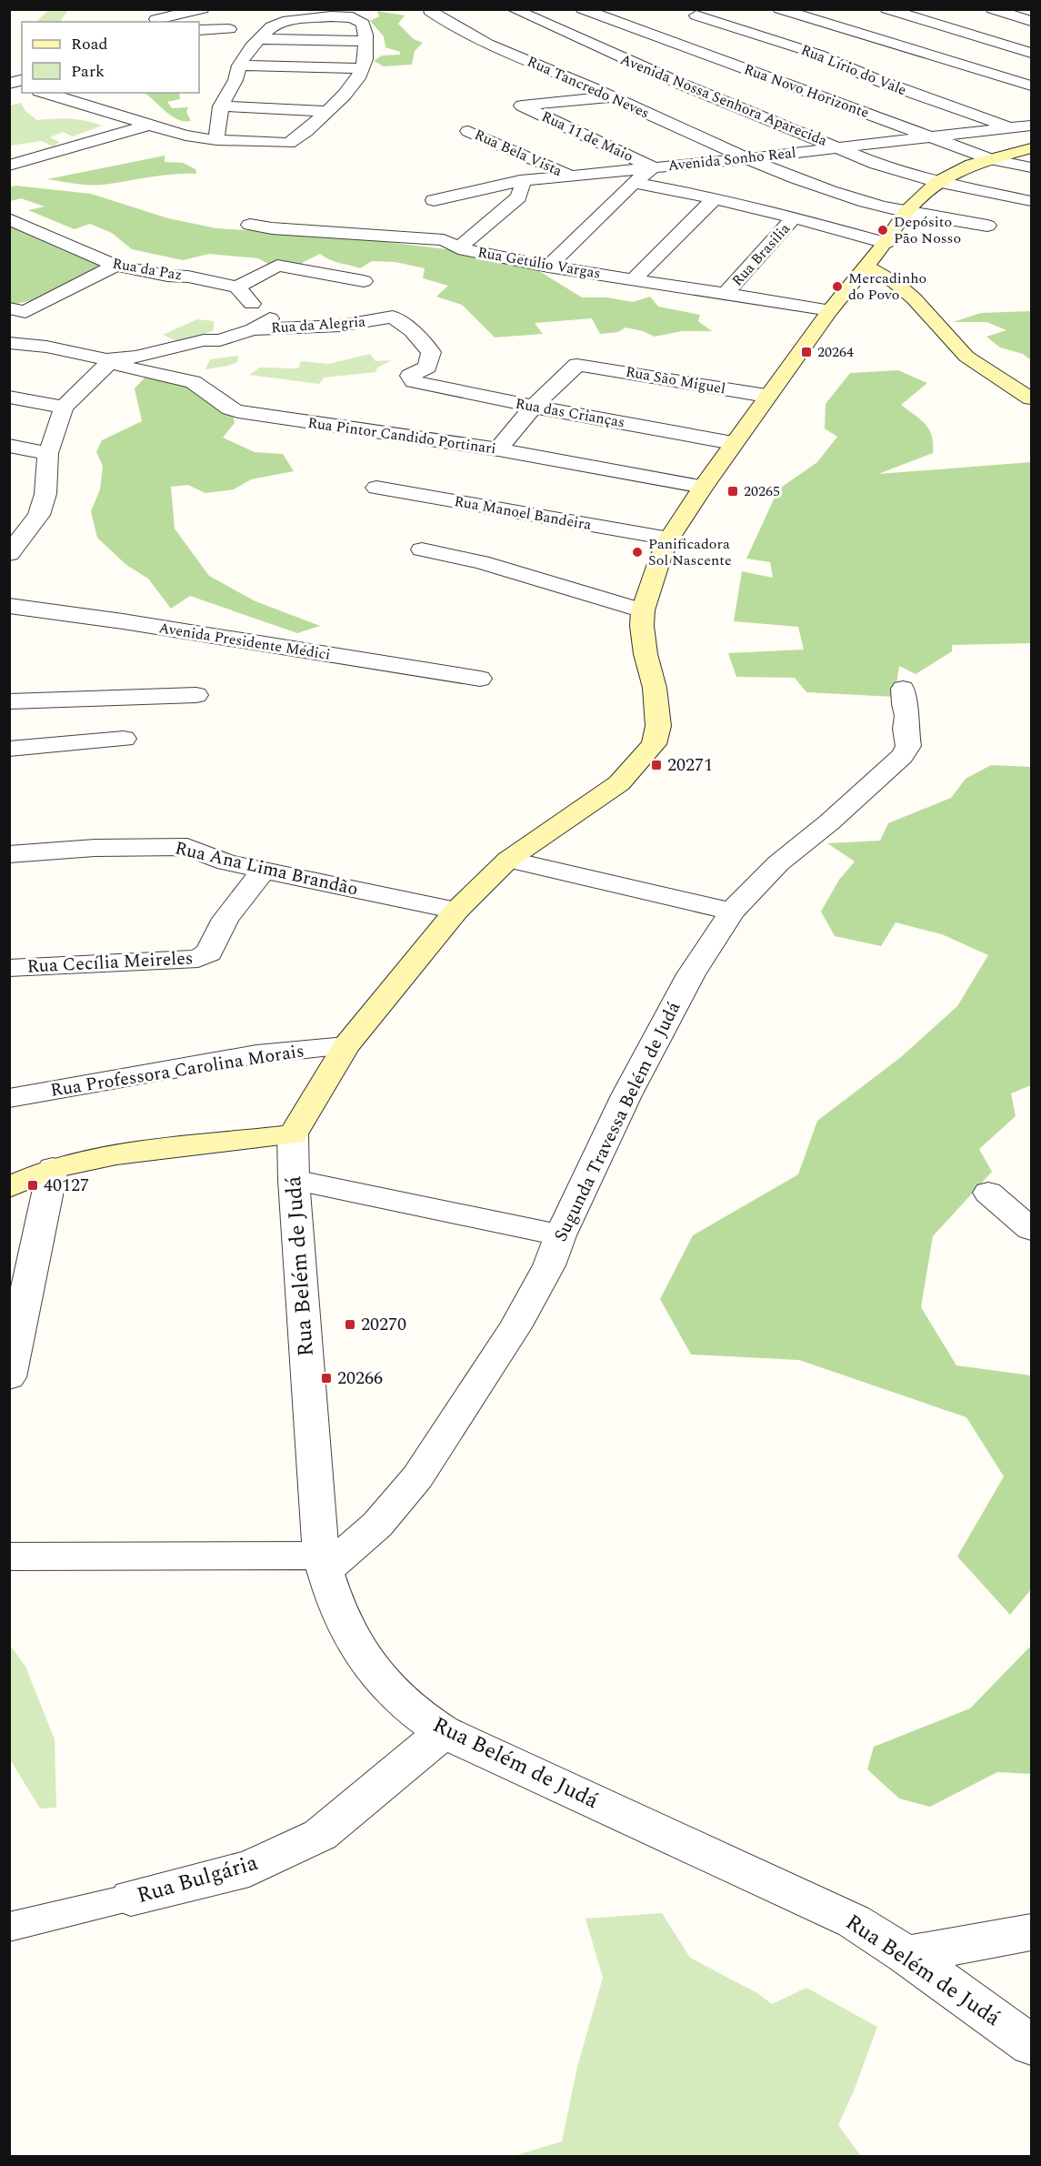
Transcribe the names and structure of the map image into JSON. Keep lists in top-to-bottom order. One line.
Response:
{"streets":{"street":["Rua Lírio do Vale","Rua Tancredo Neves","Rua Novo Horizonte","Avenida Nossa Senhora Aparecida","Rua 11 de Maio","Rua Bela Vista","Avenida Sonho Real","Rua Brasilia","Rua Getúlio Vargas","Rua da Paz","Rua da Alegria","Rua São Miguel","Rua das Crianças","Rua Pintor Candido Portinari","Rua Manoel Bandeira","Avenida Presidente Médici","Rua Ana Lima Brandão","Rua Cecília Meireles","Rua Professora Carolina Morais","Sugunda Travessa Belém de Judá","Rua Belém de Judá","Rua Bulgária"]},"crossings":[["Rua Lírio do Vale","Avenida Sonho Real"],["Rua Tancredo Neves","Rua 11 de Maio"],["Rua Tancredo Neves","Avenida Sonho Real"],["Rua Novo Horizonte","Avenida Sonho Real"],["Avenida Nossa Senhora Aparecida","Avenida Sonho Real"],["Rua 11 de Maio","Avenida Sonho Real"],["Rua Bela Vista","Avenida Sonho Real"],["Rua Brasilia","Rua Getúlio Vargas"],["Rua da Alegria","Rua das Crianças"],["Rua São Miguel","Rua das Crianças"],["Rua Ana Lima Brandão","Rua Cecília Meireles"],["Sugunda Travessa Belém de Judá","Rua Belém de Judá"],["Rua Belém de Judá","Rua Bulgária"]],"places":{"other":["Depósito Pão Nosso","Mercadinho do Povo","Panificadora Sol Nascente"],"transit":["20264","20265","20271","40127","20270","20266"]},"legend":["Road","Park"]}
